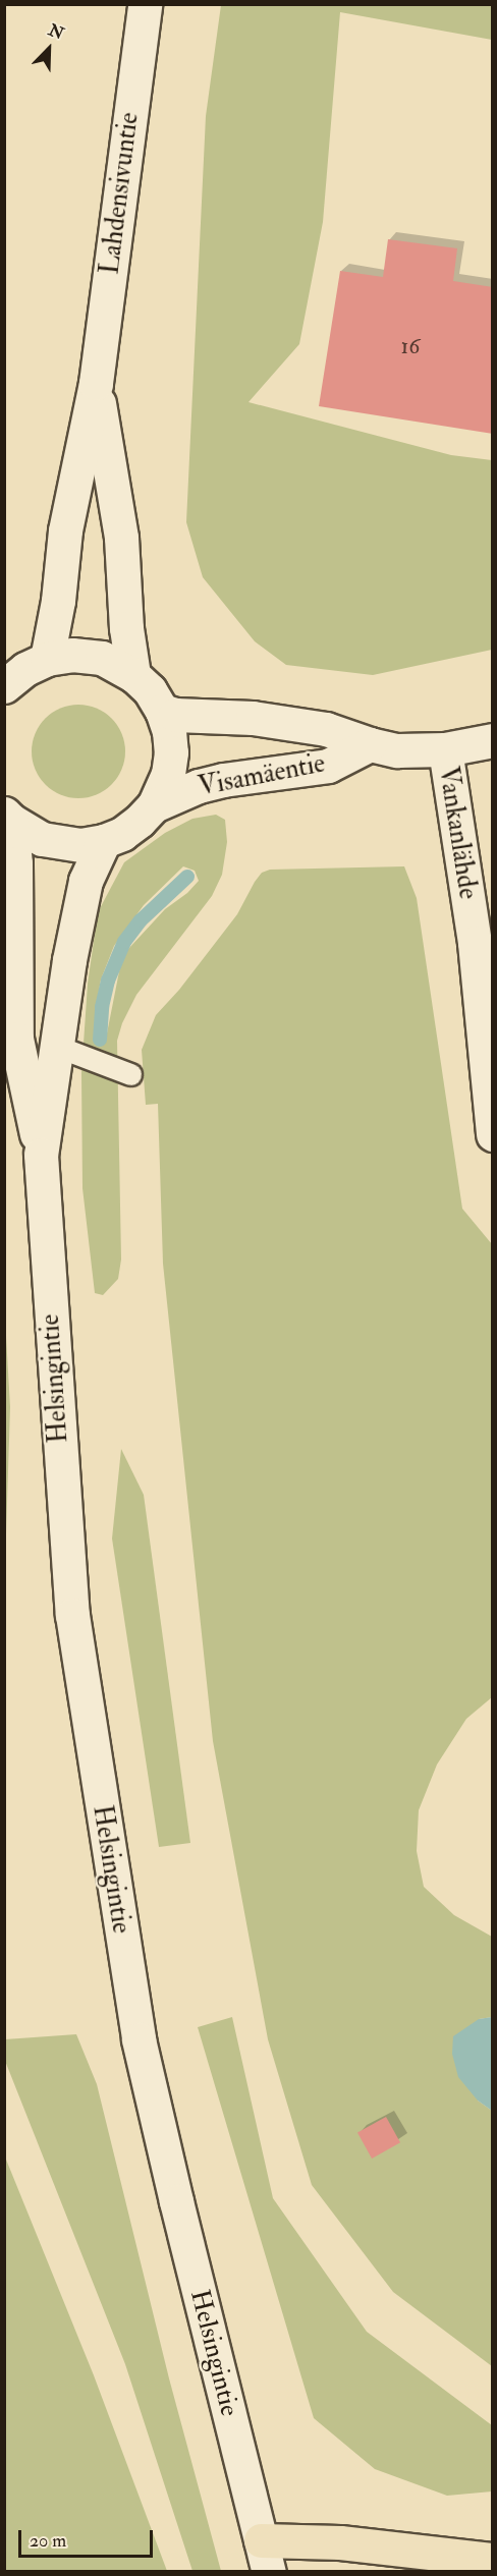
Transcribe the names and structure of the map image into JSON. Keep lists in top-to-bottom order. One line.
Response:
{"streets":{"main road":["Lahdensivuntie","Visamäentie","Vankanlähde","Helsingintie"]},"crossings":[["Visamäentie","Vankanlähde"]],"house_numbers":["16"],"scale_bar":"20 m","north":"top right"}
